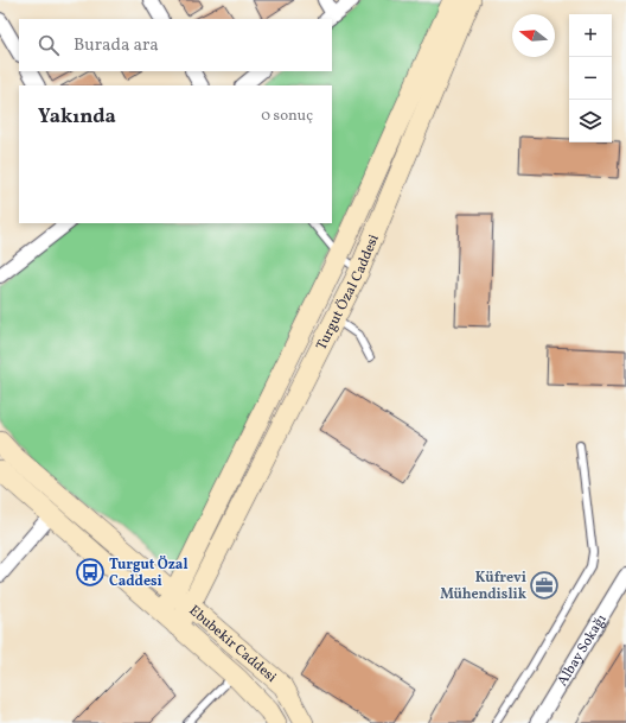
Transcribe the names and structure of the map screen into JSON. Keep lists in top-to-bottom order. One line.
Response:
{"streets":{"street":["Turgut Özal Caddesi","Ebubekir Caddesi","Albay Sokağı"]},"crossings":[["Turgut Özal Caddesi","Ebubekir Caddesi"]],"places":{"bus stop":["Turgut Özal Caddesi"],"office":["Küfrevi Mühendislik"]},"north":"left","page":{"map_buttons":["+","−"],"search":"Burada ara","heading":["Yakında","0 sonuç"]}}
